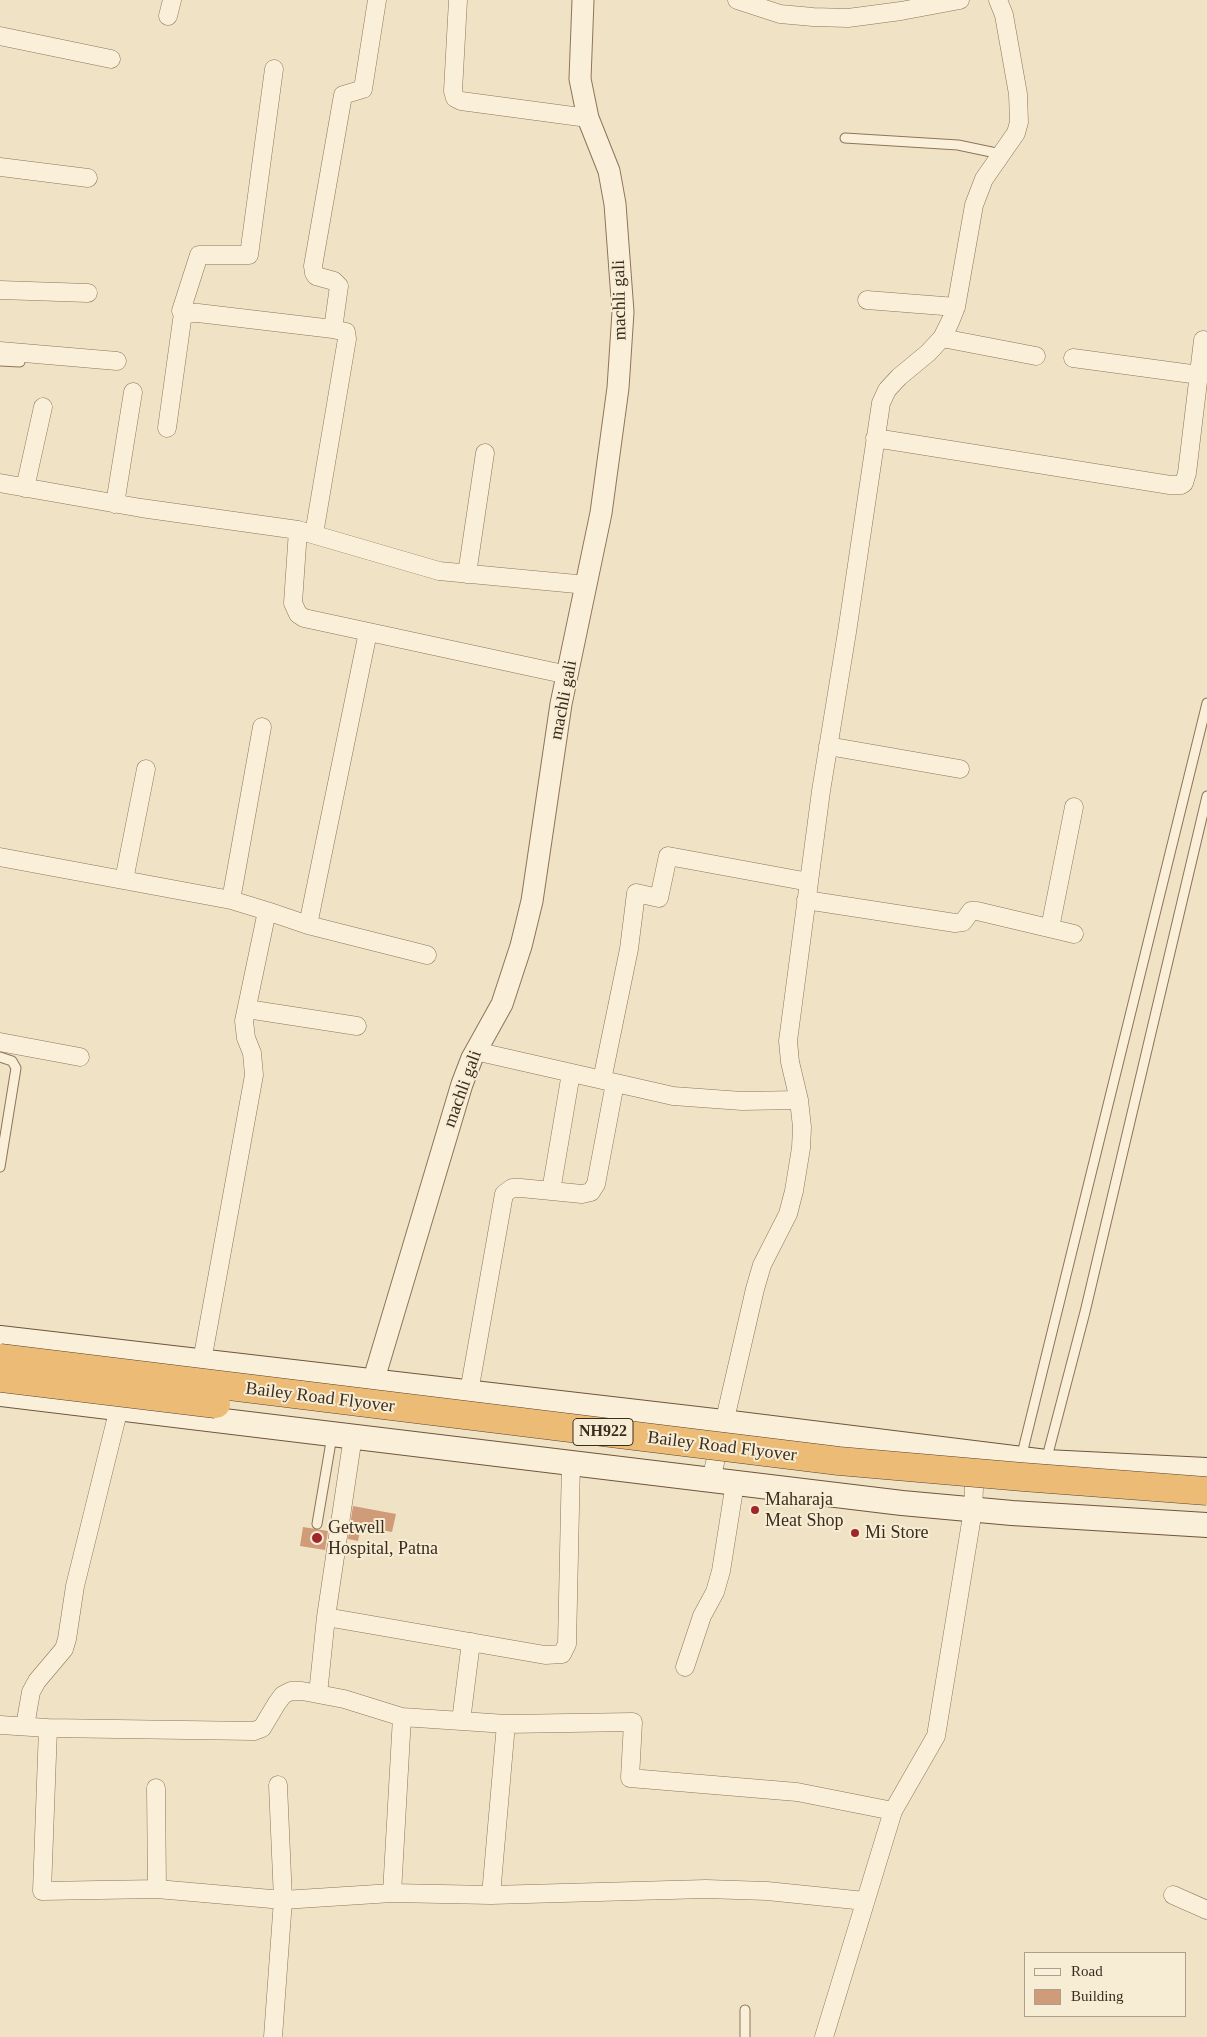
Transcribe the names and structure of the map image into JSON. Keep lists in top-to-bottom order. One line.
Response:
{"streets":{"highway":["Bailey Road Flyover","NH922"],"street":["machli gali"]},"places":["Maharaja Meat Shop","Mi Store","Getwell Hospital, Patna"],"legend":["Road","Building"]}
